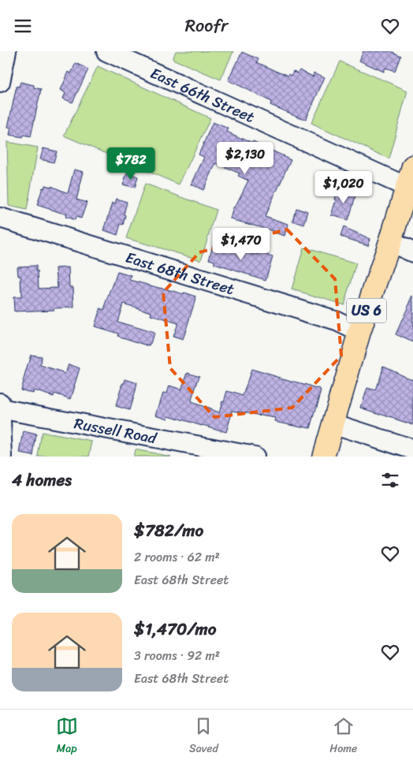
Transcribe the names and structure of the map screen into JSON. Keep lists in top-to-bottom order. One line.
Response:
{"streets":{"main road":["US 6"],"street":["East 66th Street","East 68th Street","Russell Road"]},"crossings":[["East 66th Street","US 6"],["East 68th Street","US 6"]],"page":{"header":"Roofr","price":["$2,130","$782","$1,020","$1,470"],"heading":"4 homes","list":[{"name":"$782/mo","note":"2 rooms · 62 m² · East 68th Street"},{"name":"$1,470/mo","note":"3 rooms · 92 m² · East 68th Street"}],"tabs":["Map","Saved","Home"]}}
